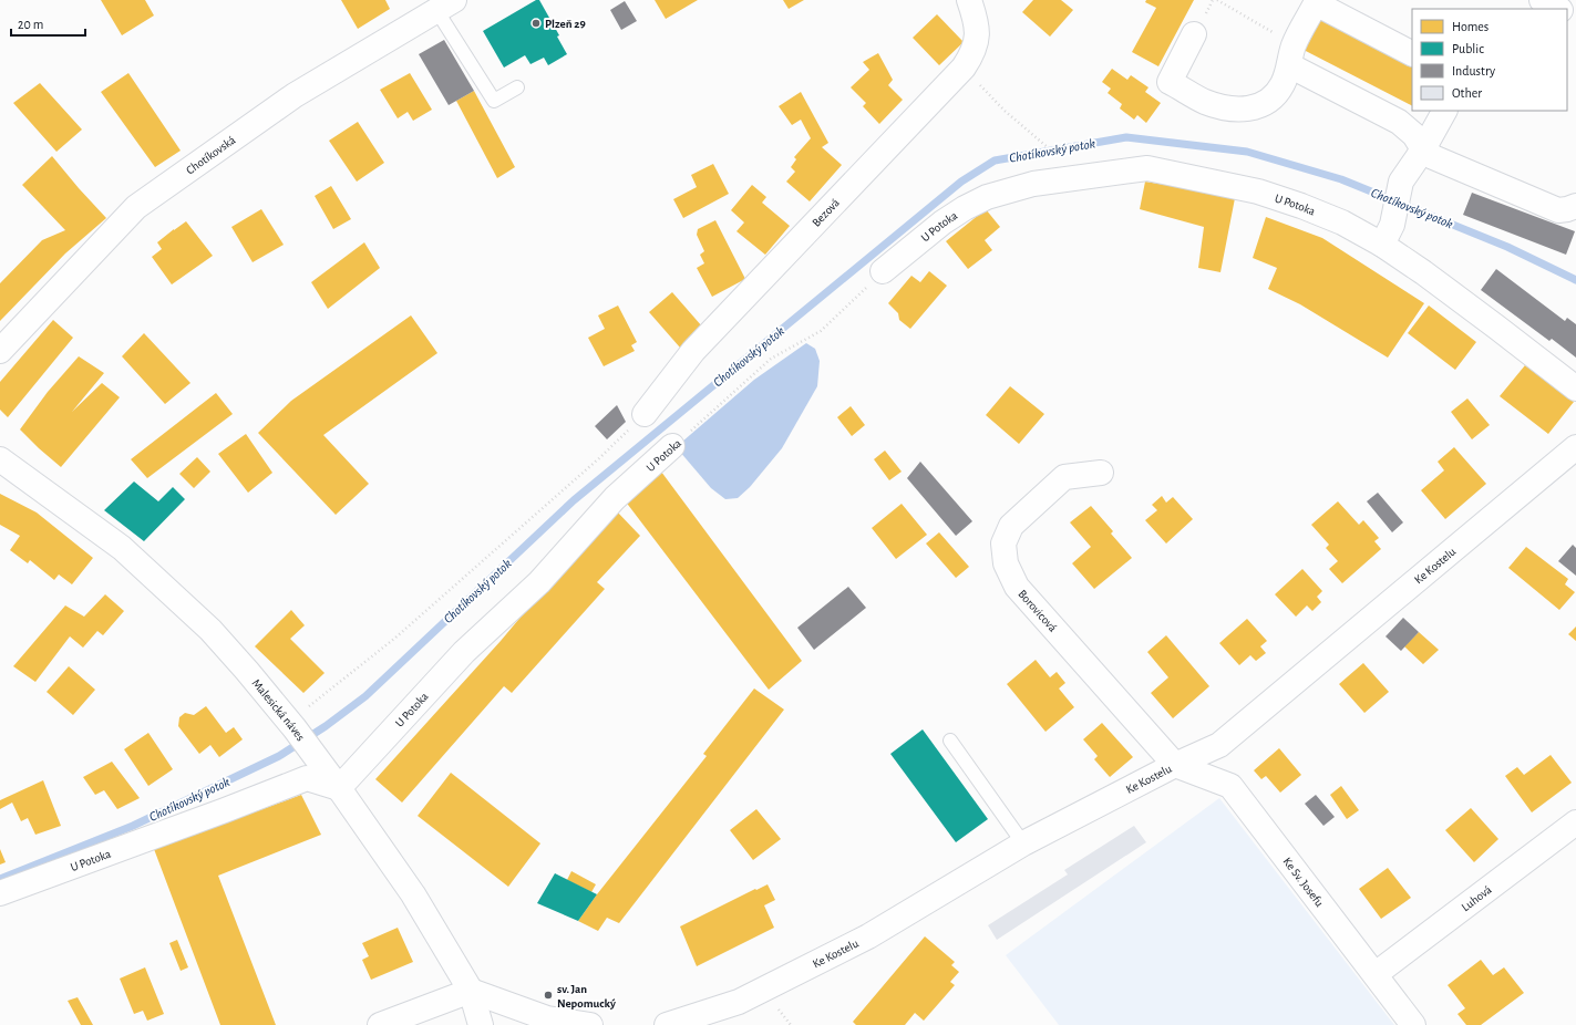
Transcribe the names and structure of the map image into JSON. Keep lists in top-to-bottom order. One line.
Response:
{"streets":{"street":["Chotíkovská","U Potoka","Bezová","Ke Kostelu","Borovicová","Malesická náves","Ke Sv. Josefu","Luhová"]},"crossings":[["U Potoka","Malesická náves"],["Ke Kostelu","Borovicová"],["Ke Kostelu","Ke Sv. Josefu"],["Borovicová","Ke Sv. Josefu"],["Ke Sv. Josefu","Luhová"]],"water":["Chotíkovský potok"],"places":["Plzeň 29","sv. Jan Nepomucký"],"legend":["Homes","Public","Industry","Other"],"scale_bar":"20 m"}
